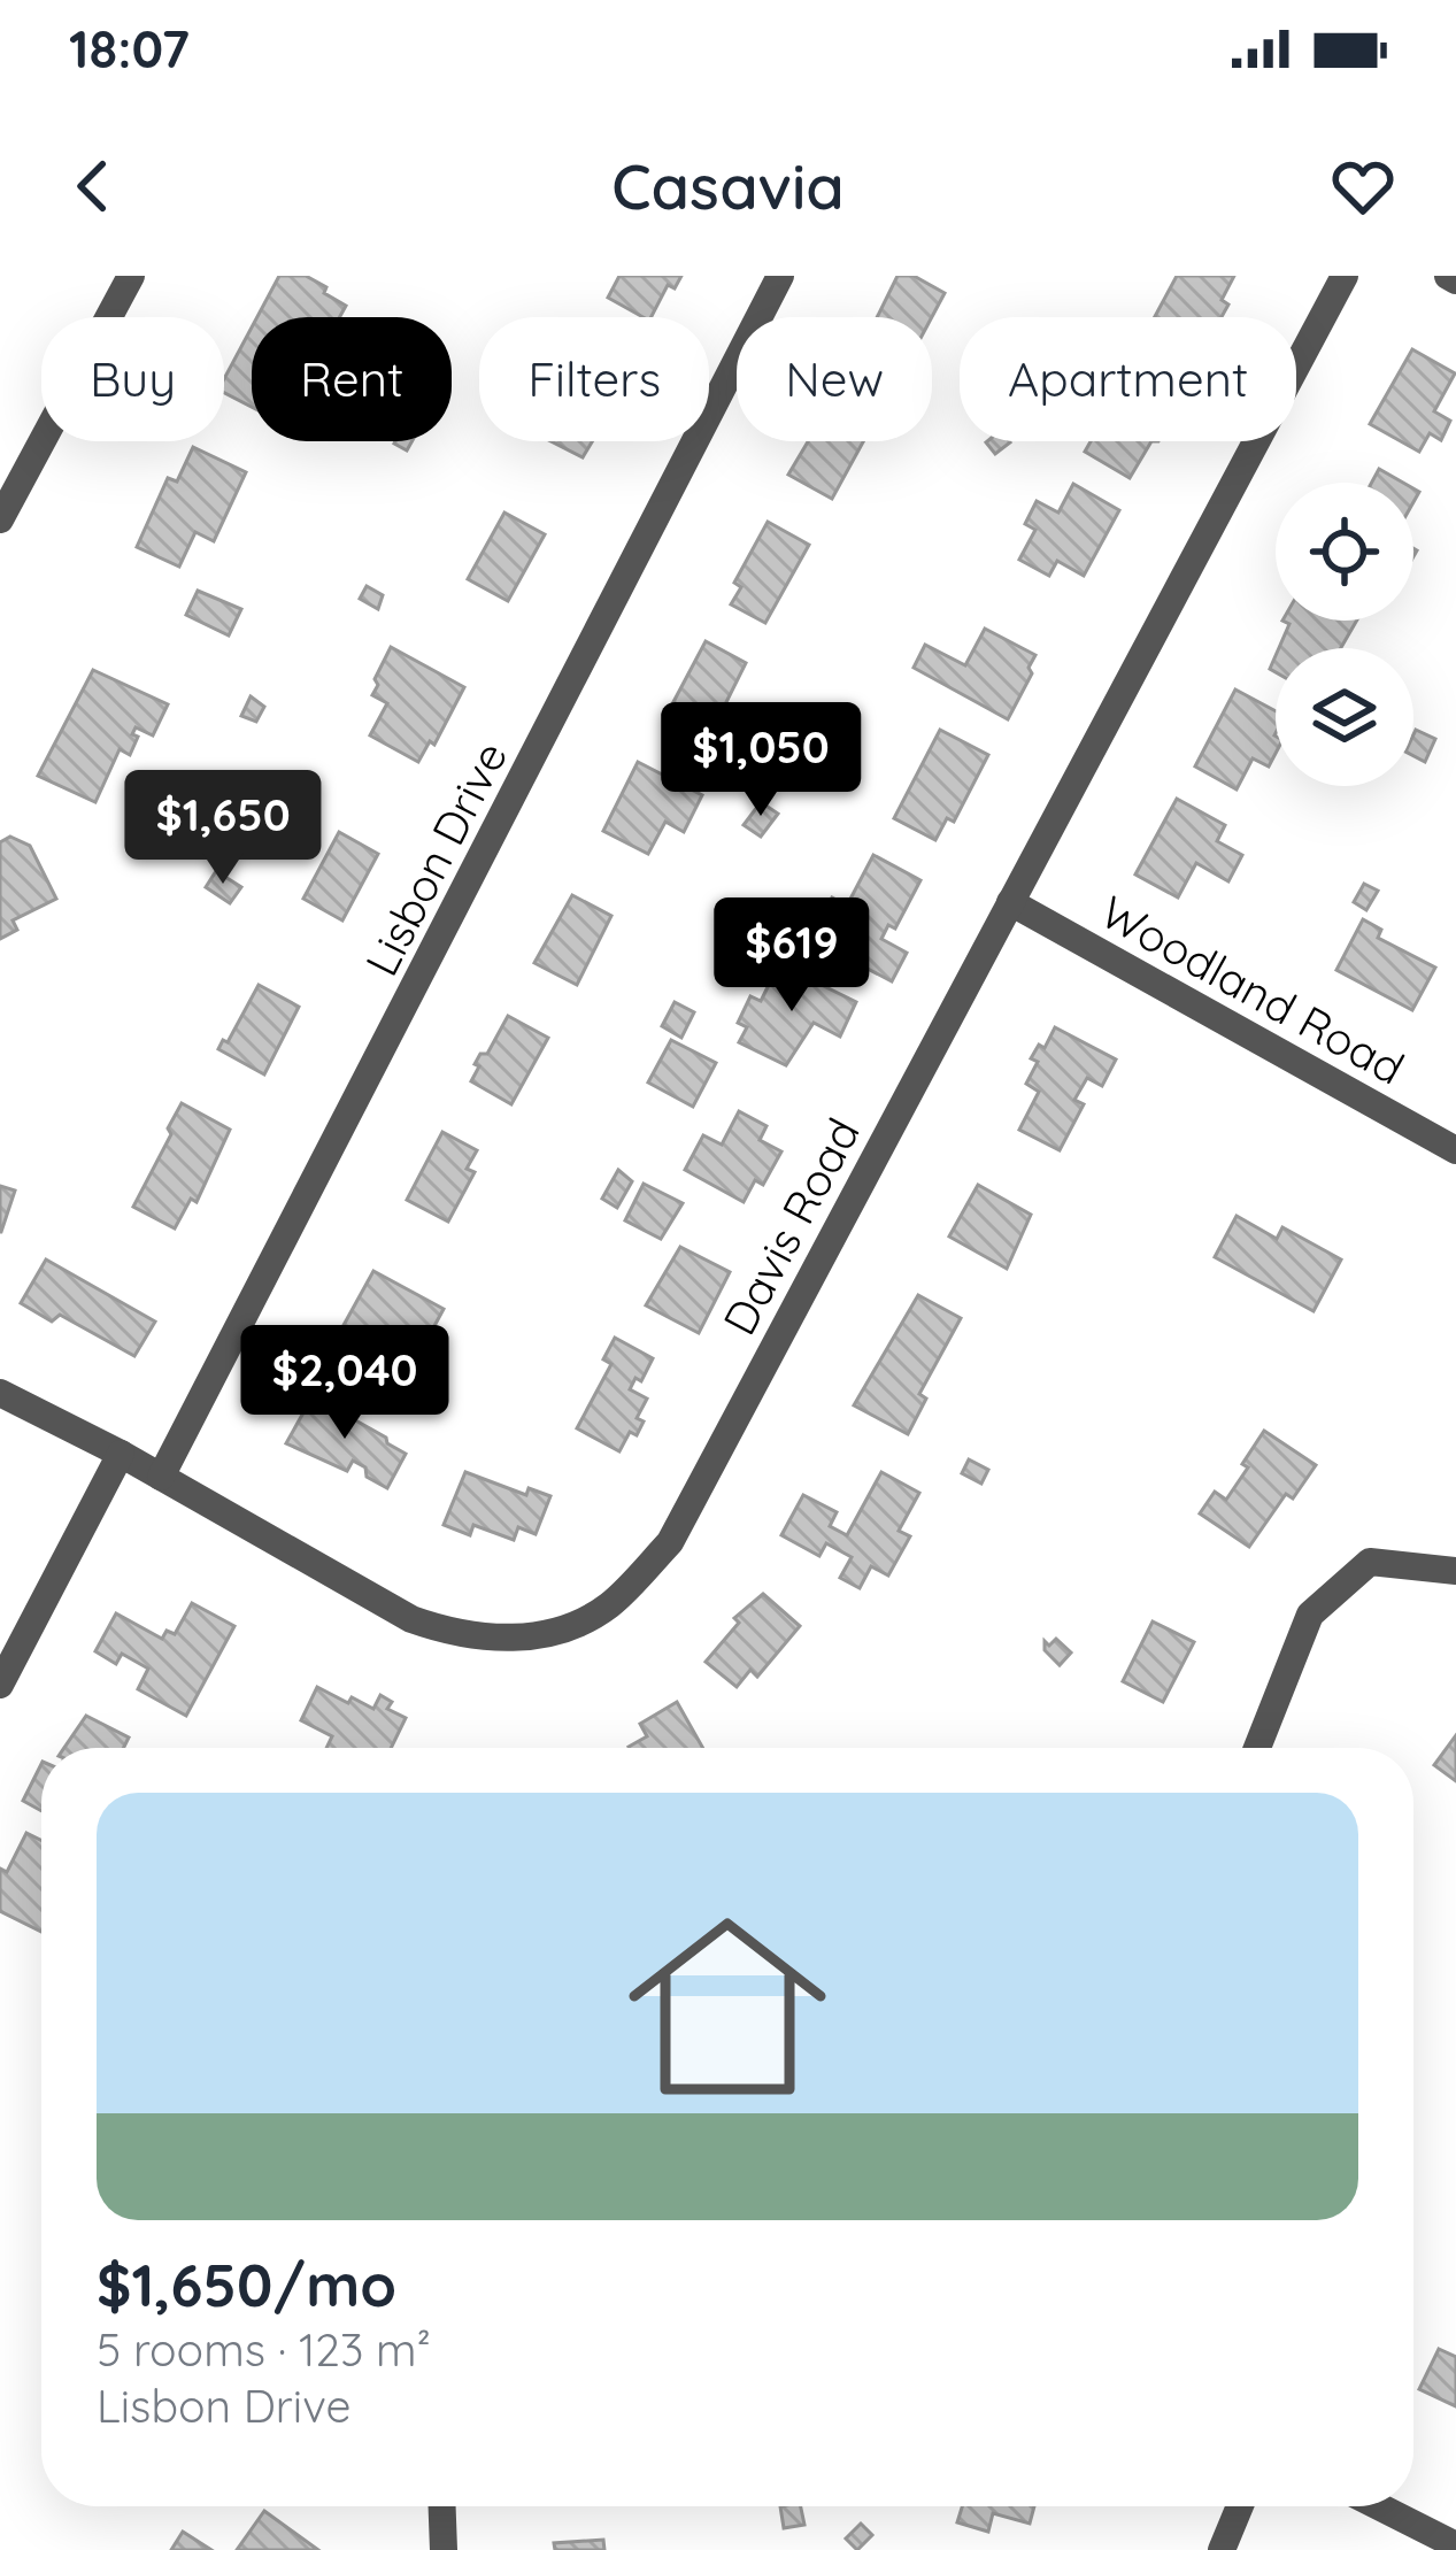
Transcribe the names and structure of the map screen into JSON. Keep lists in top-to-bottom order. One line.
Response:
{"streets":{"street":["Lisbon Drive","Woodland Road","Davis Road"]},"crossings":[["Lisbon Drive","Davis Road"],["Woodland Road","Davis Road"]],"page":{"status":"18:07","header":"Casavia","chip":["Buy","Rent","Filters","New","Apartment"],"price":["$1,050","$1,650","$619","$2,040"],"list":[{"name":"$1,650/mo","note":"5 rooms · 123 m² · Lisbon Drive"}]}}
